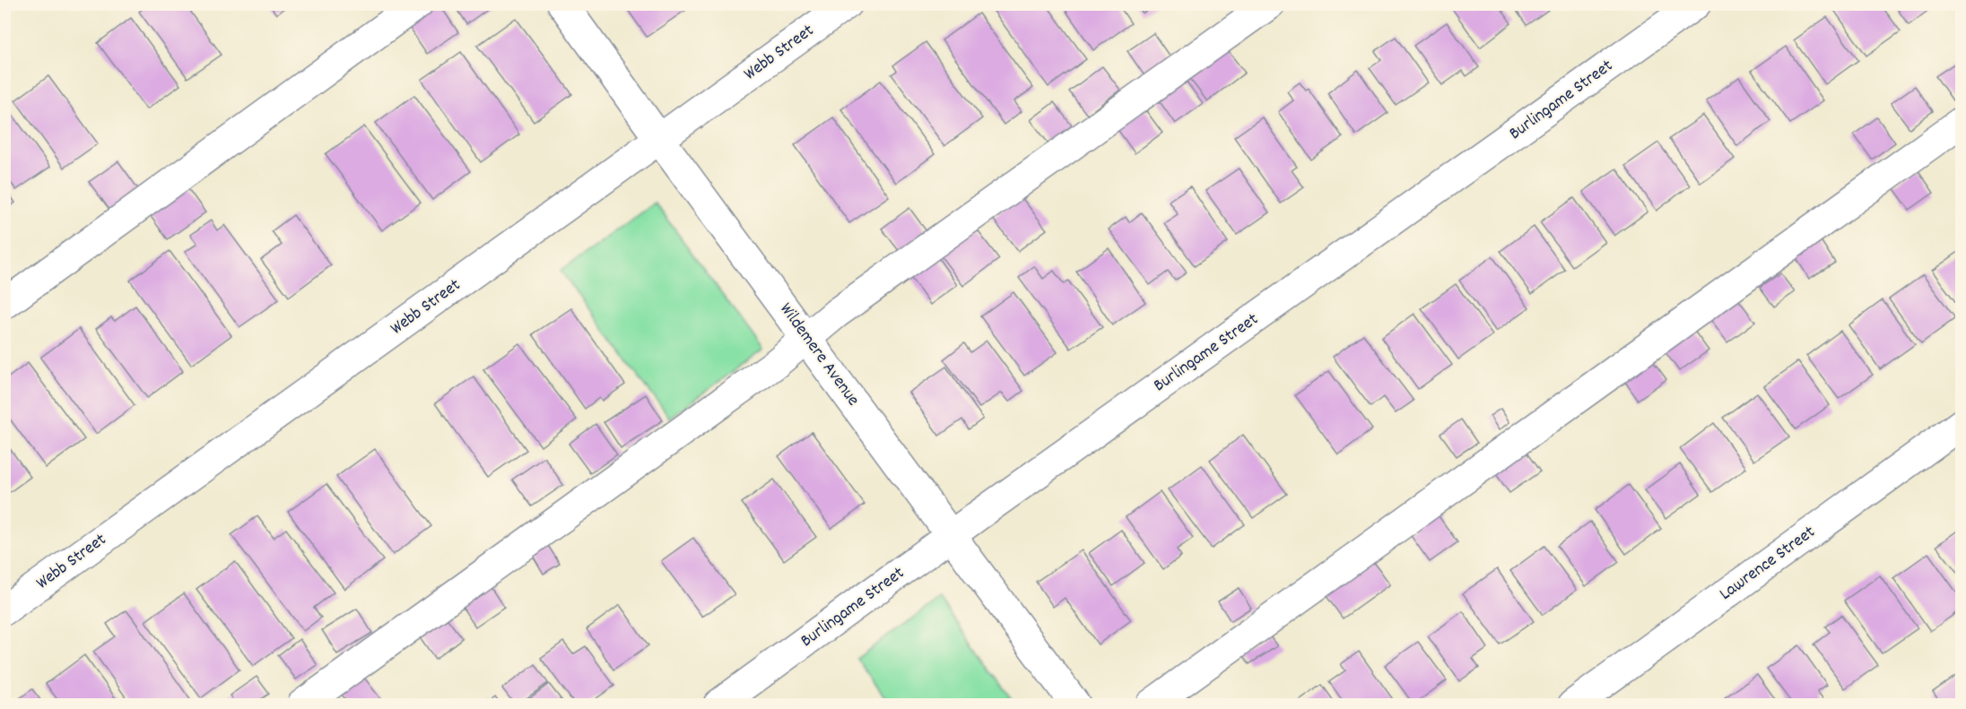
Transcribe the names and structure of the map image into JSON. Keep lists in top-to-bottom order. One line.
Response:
{"streets":{"street":["Webb Street","Burlingame Street","Wildemere Avenue","Lawrence Street"]},"crossings":[["Webb Street","Wildemere Avenue"],["Burlingame Street","Wildemere Avenue"]]}
